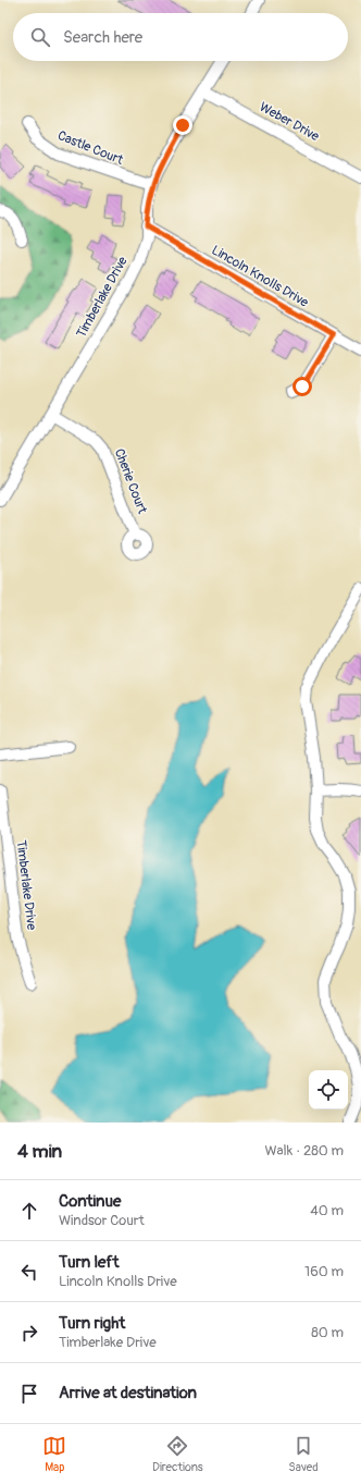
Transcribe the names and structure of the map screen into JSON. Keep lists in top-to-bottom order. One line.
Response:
{"streets":{"street":["Weber Drive","Castle Court","Lincoln Knolls Drive","Timberlake Drive","Cherie Court"]},"crossings":[["Weber Drive","Timberlake Drive"],["Castle Court","Timberlake Drive"],["Lincoln Knolls Drive","Timberlake Drive"],["Timberlake Drive","Cherie Court"]],"page":{"search":"Search here","heading":["4 min","Walk · 280 m"],"list":[["Continue","Windsor Court","40 m"],["Turn left","Lincoln Knolls Drive","160 m"],["Turn right","Timberlake Drive","80 m"],"Arrive at destination"],"nav":["Map","Directions","Saved"]}}
